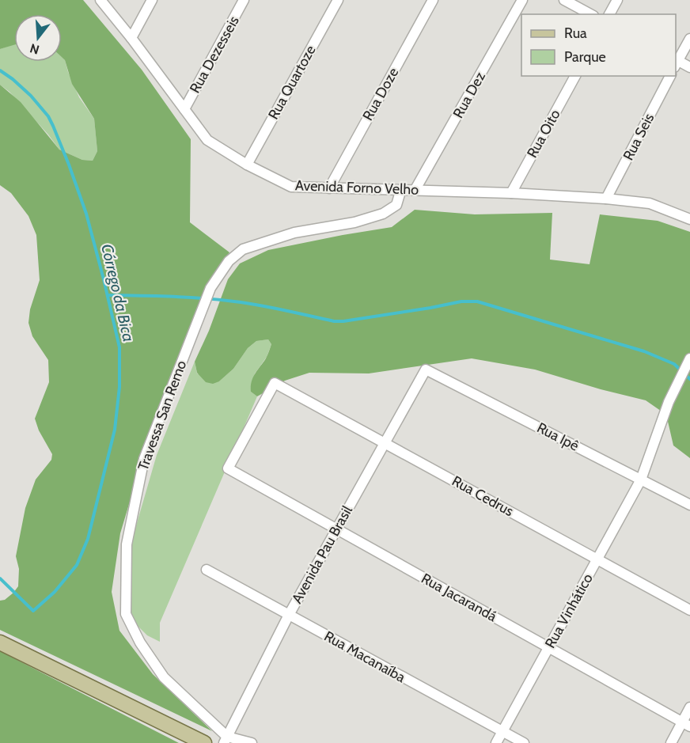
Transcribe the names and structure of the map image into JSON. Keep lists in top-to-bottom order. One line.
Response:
{"streets":{"street":["Rua Dezesseis","Rua Quartoze","Rua Doze","Rua Dez","Rua Oito","Rua Seis","Avenida Forno Velho","Travessa San Remo","Rua Ipê","Rua Cedrus","Avenida Pau Brasil","Rua Jacarandá","Rua Vinhático","Rua Macanaíba"]},"crossings":[["Rua Dezesseis","Avenida Forno Velho"],["Rua Quartoze","Avenida Forno Velho"],["Rua Doze","Avenida Forno Velho"],["Rua Dez","Avenida Forno Velho"],["Rua Oito","Avenida Forno Velho"],["Rua Seis","Avenida Forno Velho"],["Avenida Forno Velho","Travessa San Remo"],["Travessa San Remo","Avenida Pau Brasil"],["Rua Ipê","Avenida Pau Brasil"],["Rua Ipê","Rua Vinhático"],["Rua Cedrus","Avenida Pau Brasil"],["Rua Cedrus","Rua Jacarandá"],["Rua Cedrus","Rua Vinhático"],["Avenida Pau Brasil","Rua Jacarandá"],["Avenida Pau Brasil","Rua Macanaíba"],["Rua Jacarandá","Rua Vinhático"],["Rua Vinhático","Rua Macanaíba"]],"water":["Córrego da Bica"],"legend":["Rua","Parque"],"north":"bottom"}
